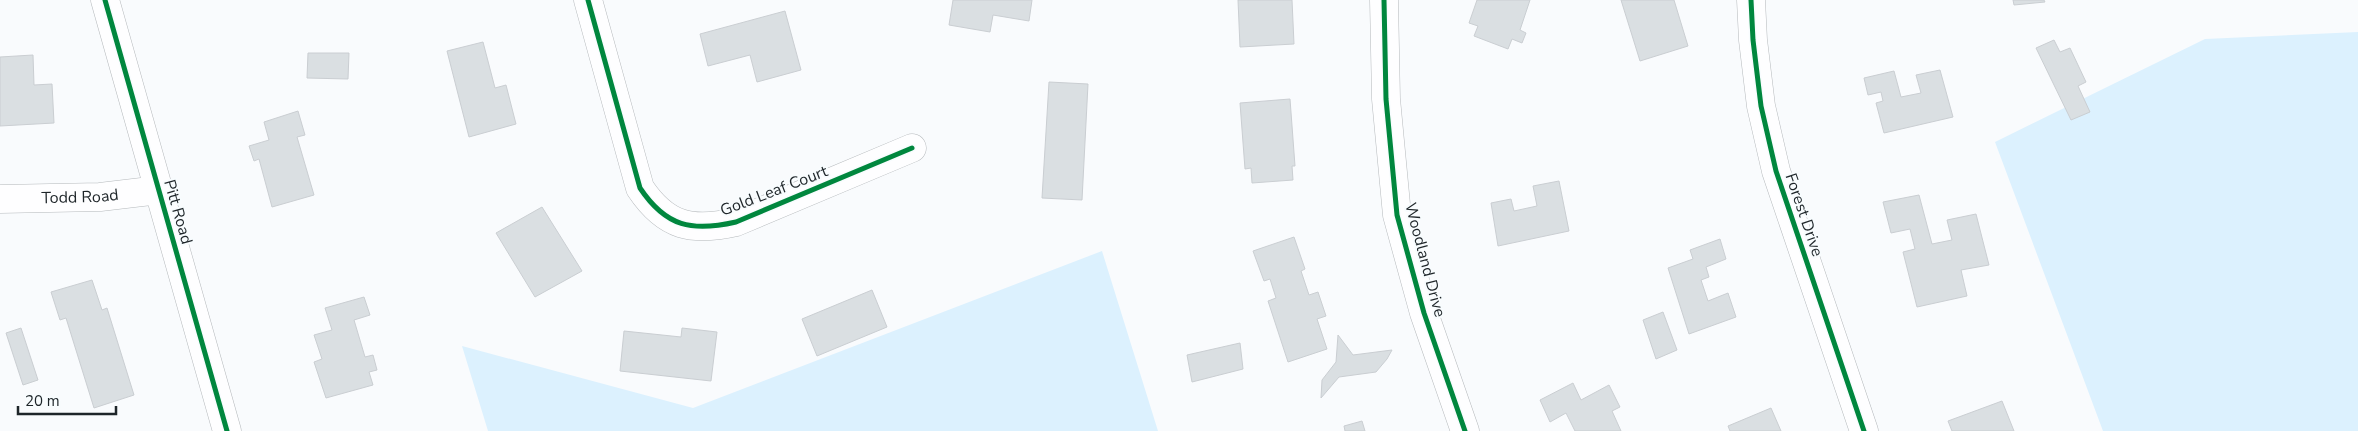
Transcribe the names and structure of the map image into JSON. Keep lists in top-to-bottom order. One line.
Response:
{"streets":{"street":["Gold Leaf Court","Todd Road","Pitt Road","Forest Drive","Woodland Drive"]},"crossings":[["Todd Road","Pitt Road"]],"scale_bar":"20 m"}
